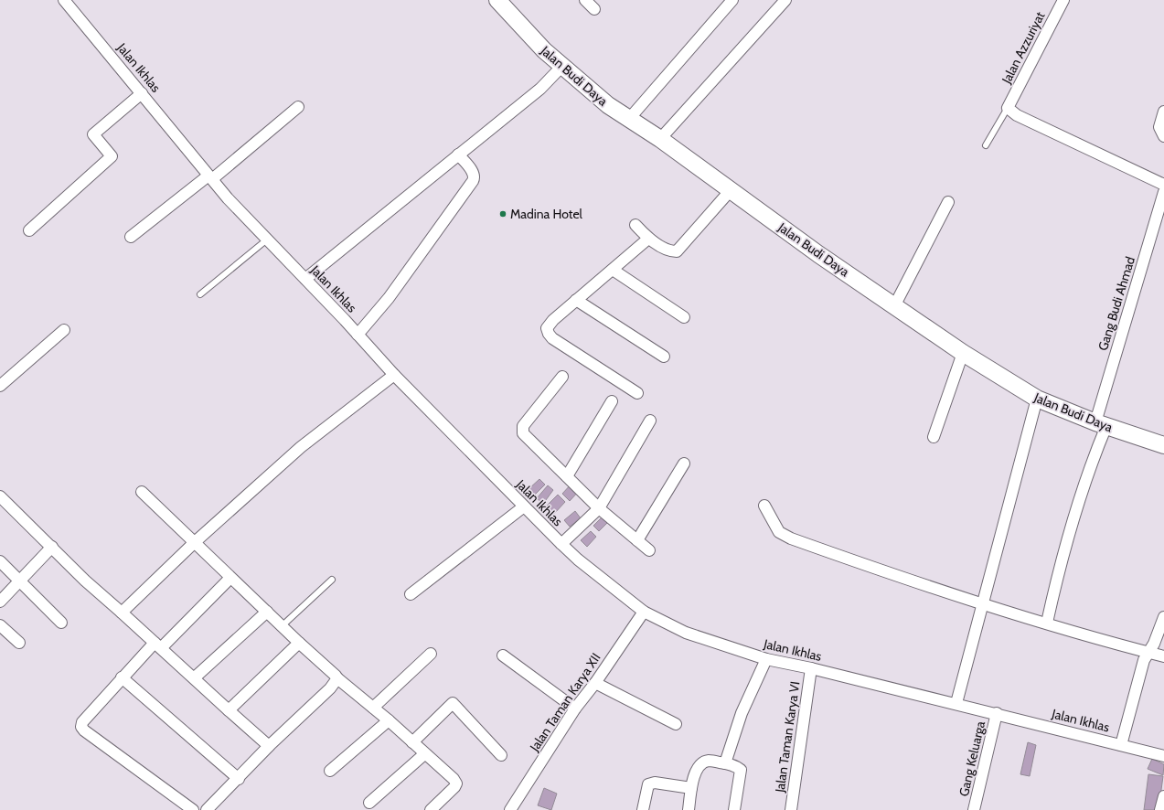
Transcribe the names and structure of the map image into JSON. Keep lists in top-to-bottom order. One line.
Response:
{"streets":{"street":["Jalan Azzuriyat","Jalan Ikhlas","Jalan Budi Daya","Gang Budi Ahmad","Jalan Taman Karya XII","Jalan Taman Karya VI","Gang Keluarga"]},"crossings":[["Jalan Ikhlas","Jalan Taman Karya XII"],["Jalan Ikhlas","Jalan Taman Karya VI"],["Jalan Ikhlas","Gang Keluarga"],["Jalan Budi Daya","Gang Budi Ahmad"]],"places":["Madina Hotel"]}
